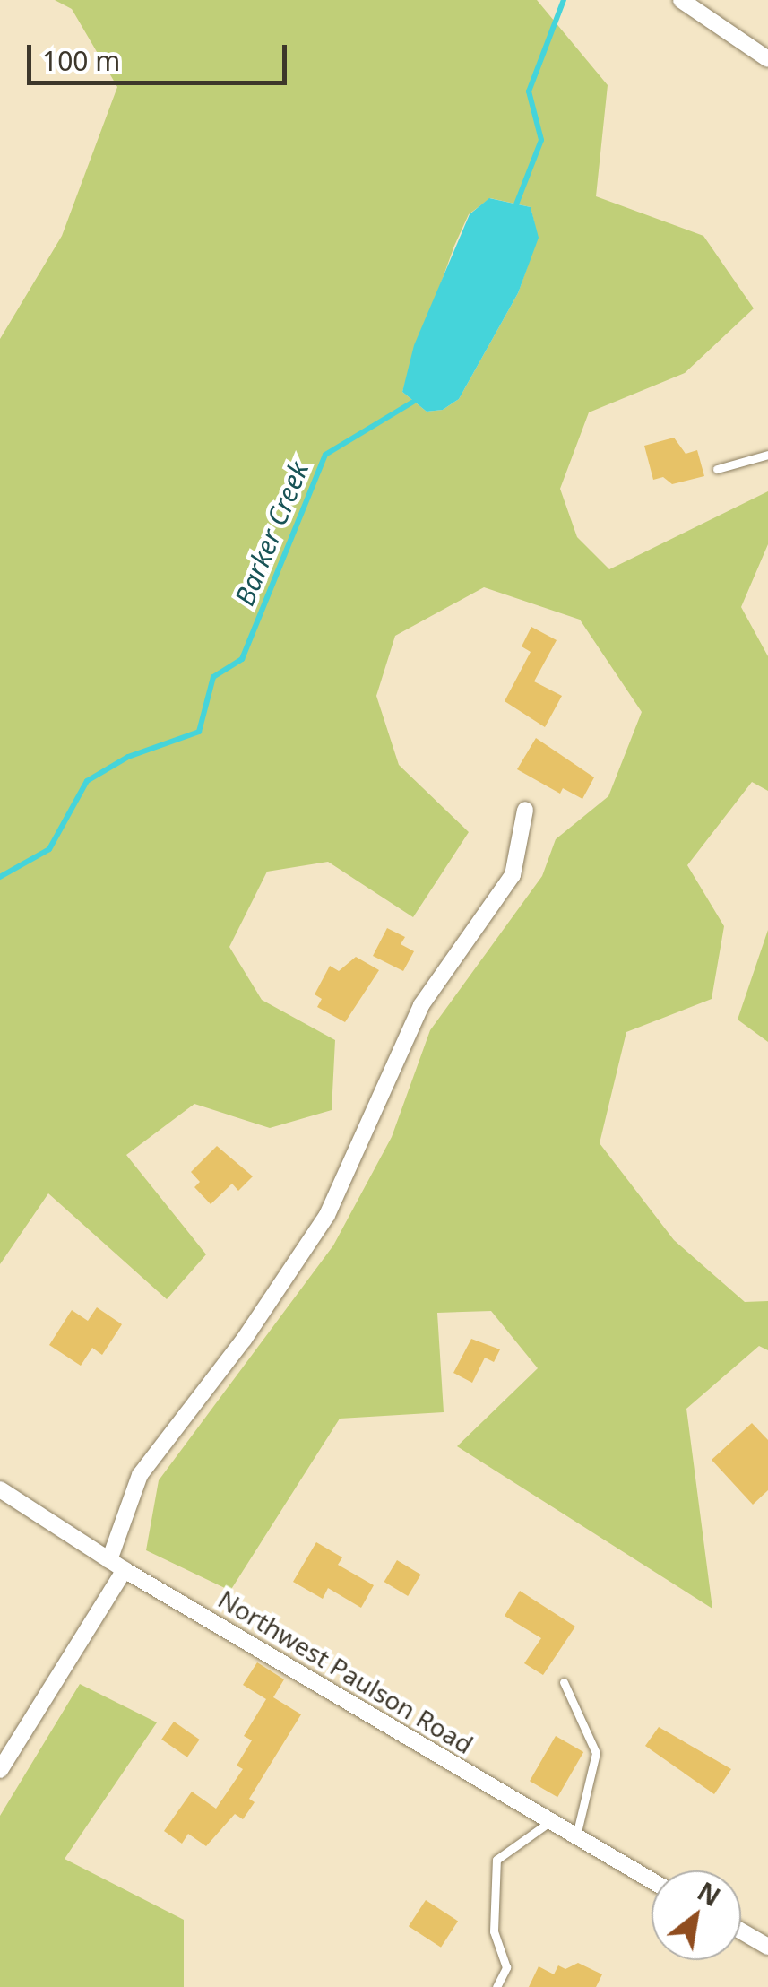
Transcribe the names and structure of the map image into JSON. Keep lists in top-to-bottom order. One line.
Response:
{"streets":{"street":["Northwest Paulson Road"]},"water":["Barker Creek"],"scale_bar":"100 m","north":"top right"}
